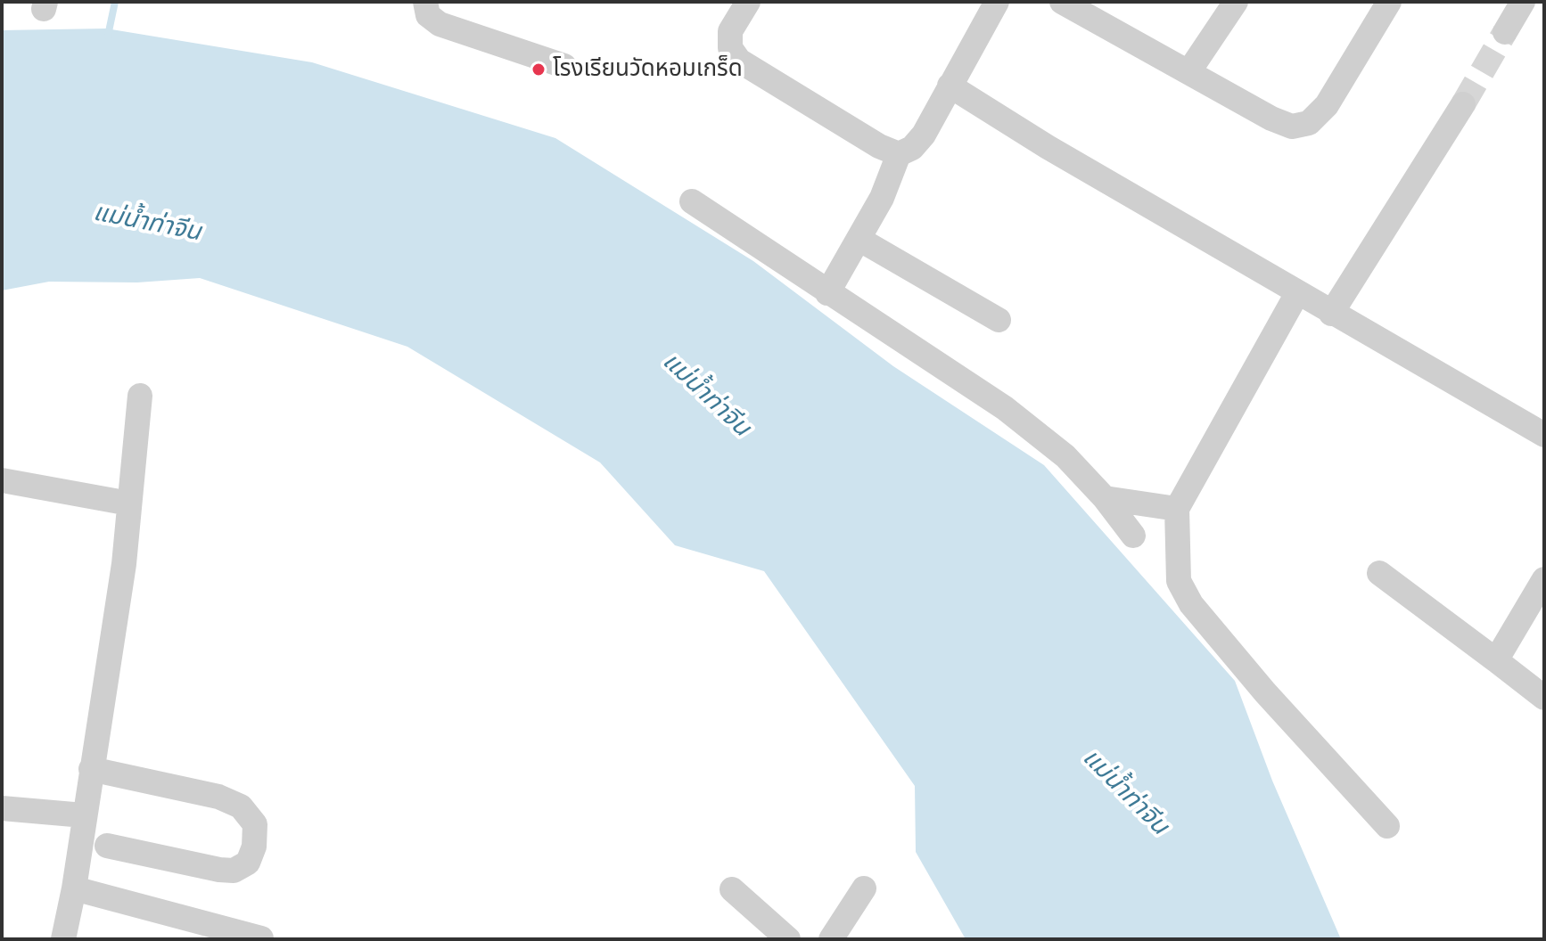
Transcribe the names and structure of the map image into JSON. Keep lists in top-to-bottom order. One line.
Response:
{"water":["แม่น้ำท่าจีน"],"places":["โรงเรียนวัดหอมเกร็ด"]}
